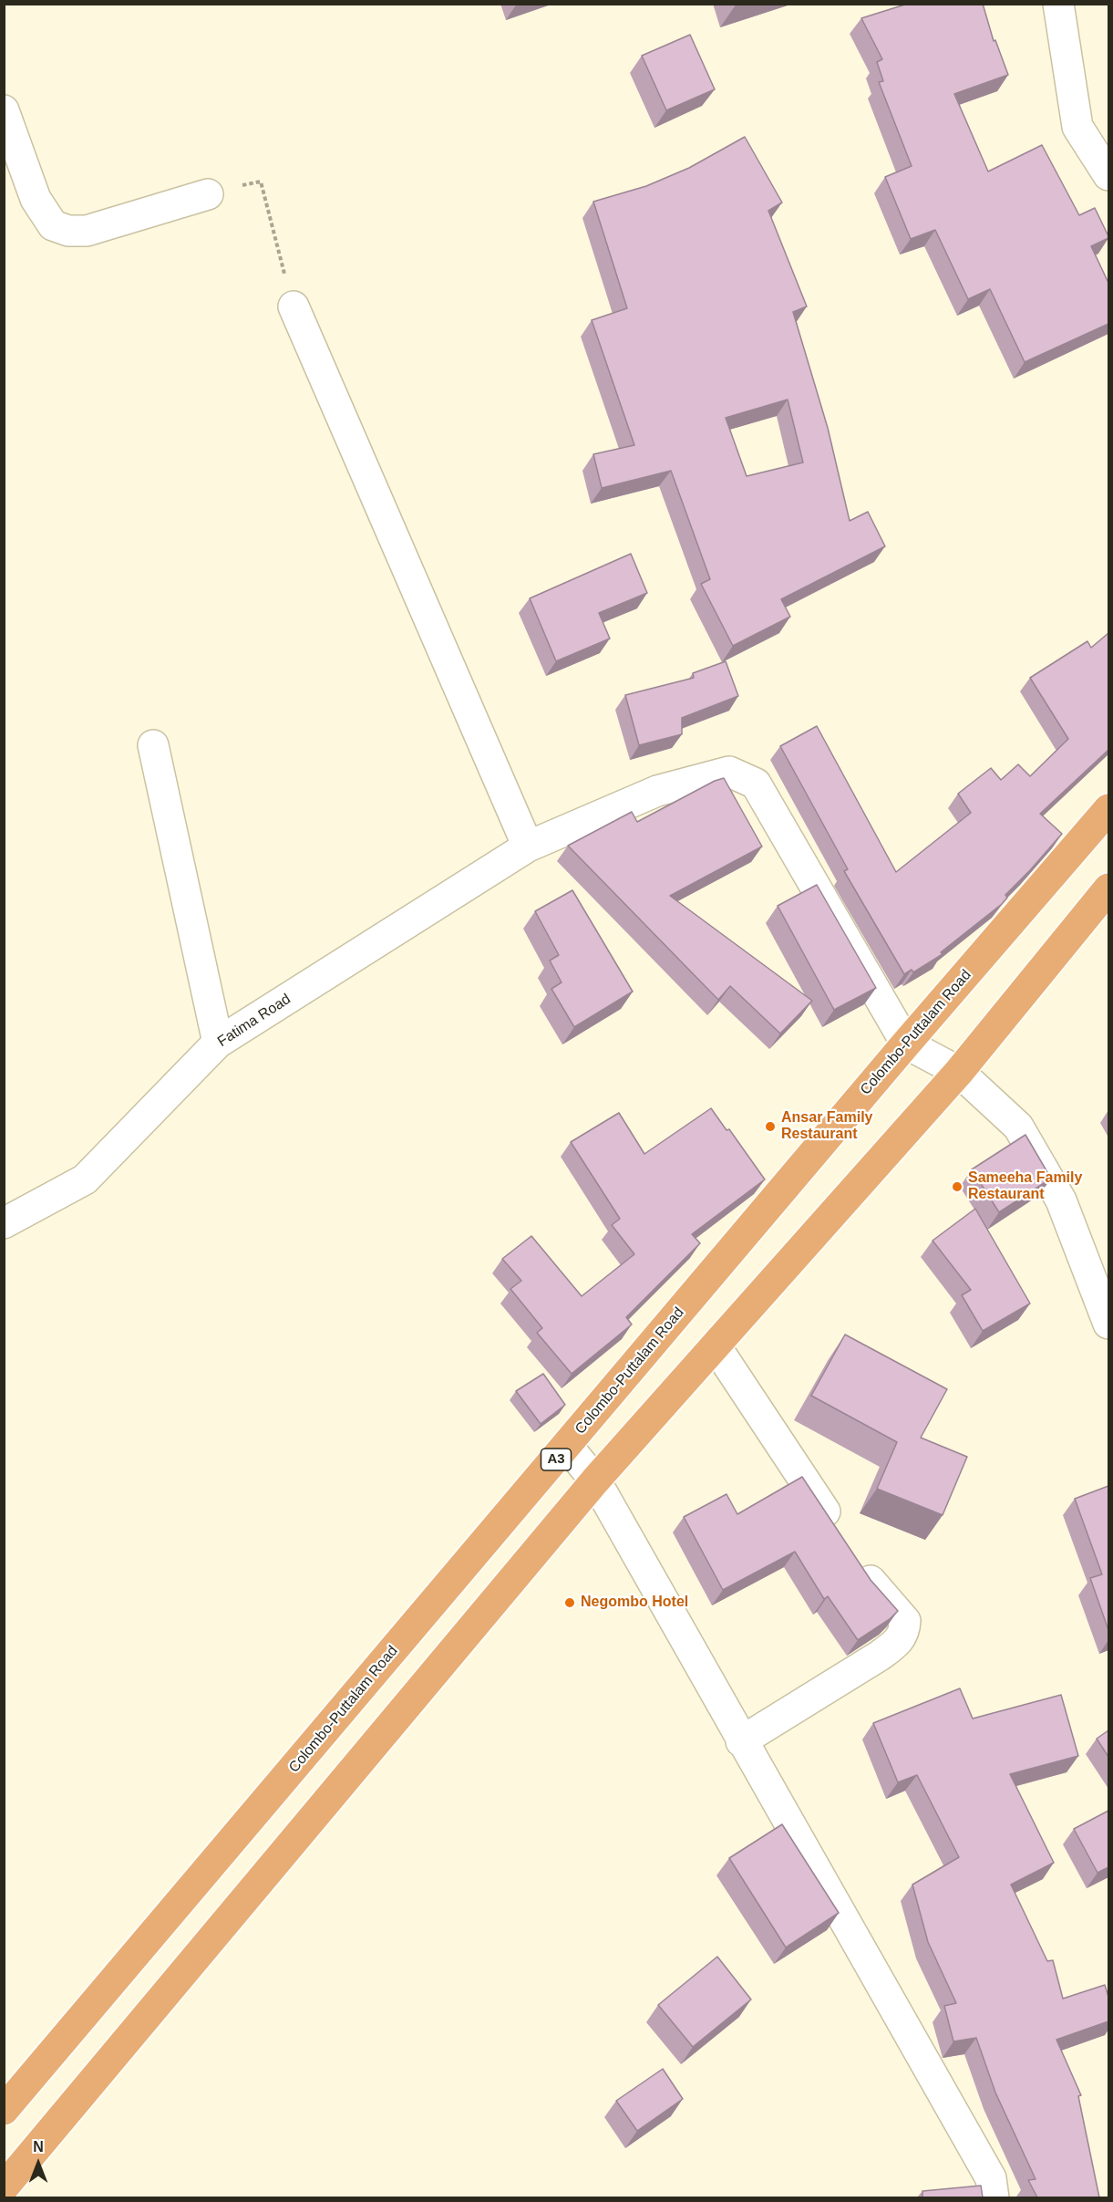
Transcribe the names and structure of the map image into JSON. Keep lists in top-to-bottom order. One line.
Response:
{"streets":{"highway":["Colombo-Puttalam Road","A3"],"street":["Fatima Road"]},"crossings":[["Fatima Road","Colombo-Puttalam Road"]],"places":["Ansar Family Restaurant","Sameeha Family Restaurant","Negombo Hotel"],"north":"top"}
